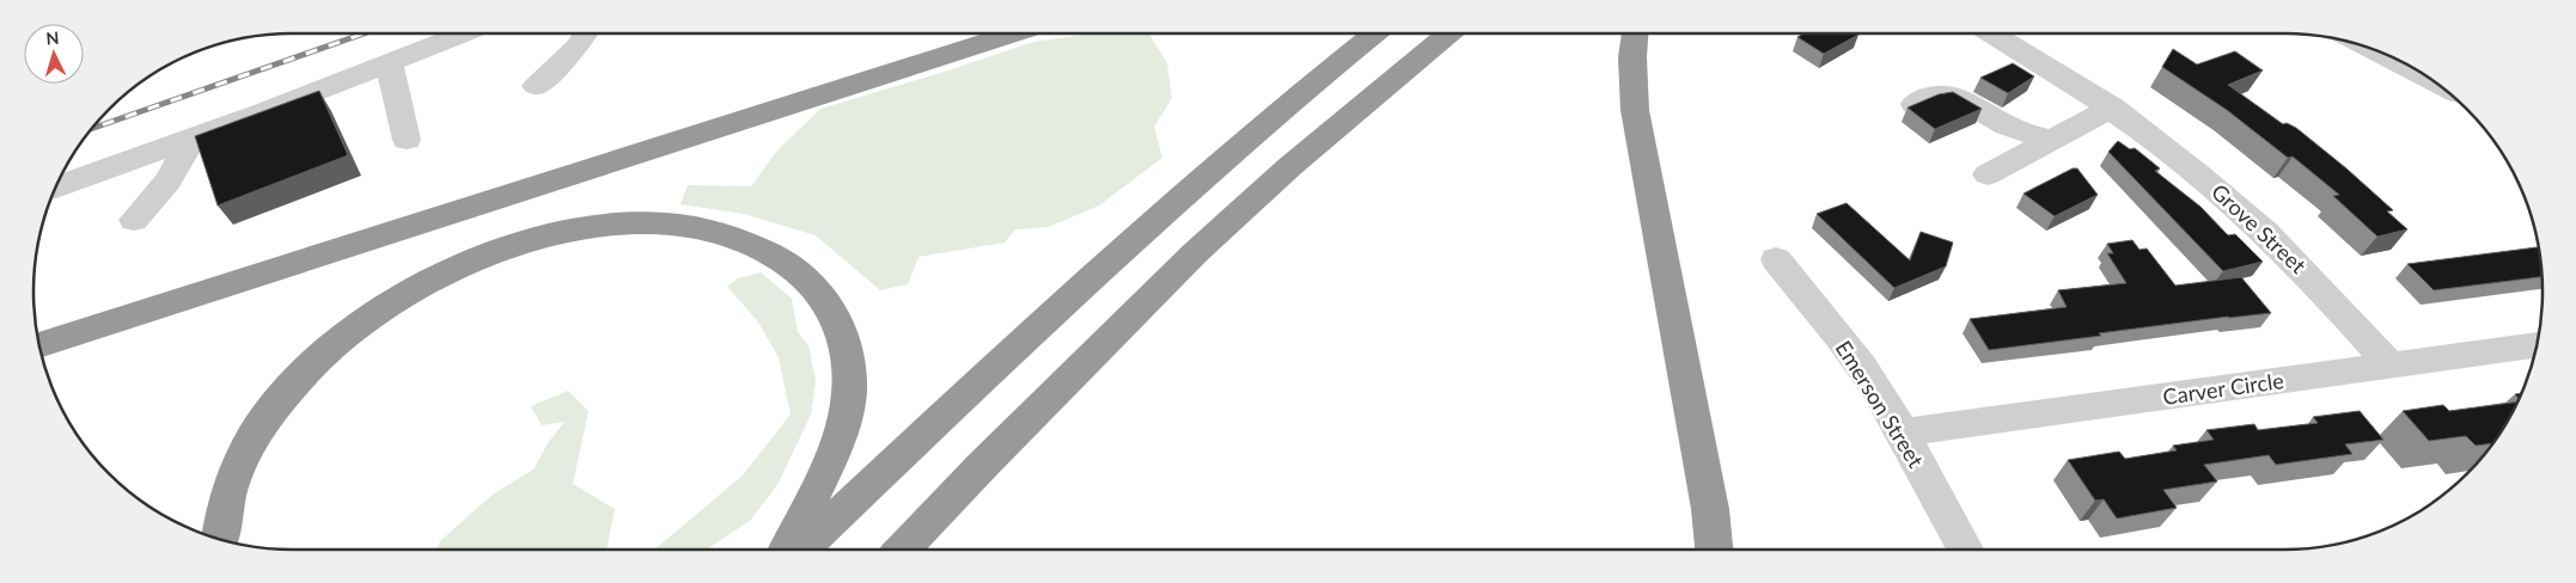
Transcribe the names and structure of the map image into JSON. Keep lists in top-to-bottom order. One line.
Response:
{"streets":{"street":["Grove Street","Carver Circle","Emerson Street"]},"crossings":[["Grove Street","Carver Circle"],["Carver Circle","Emerson Street"]],"north":"top"}
